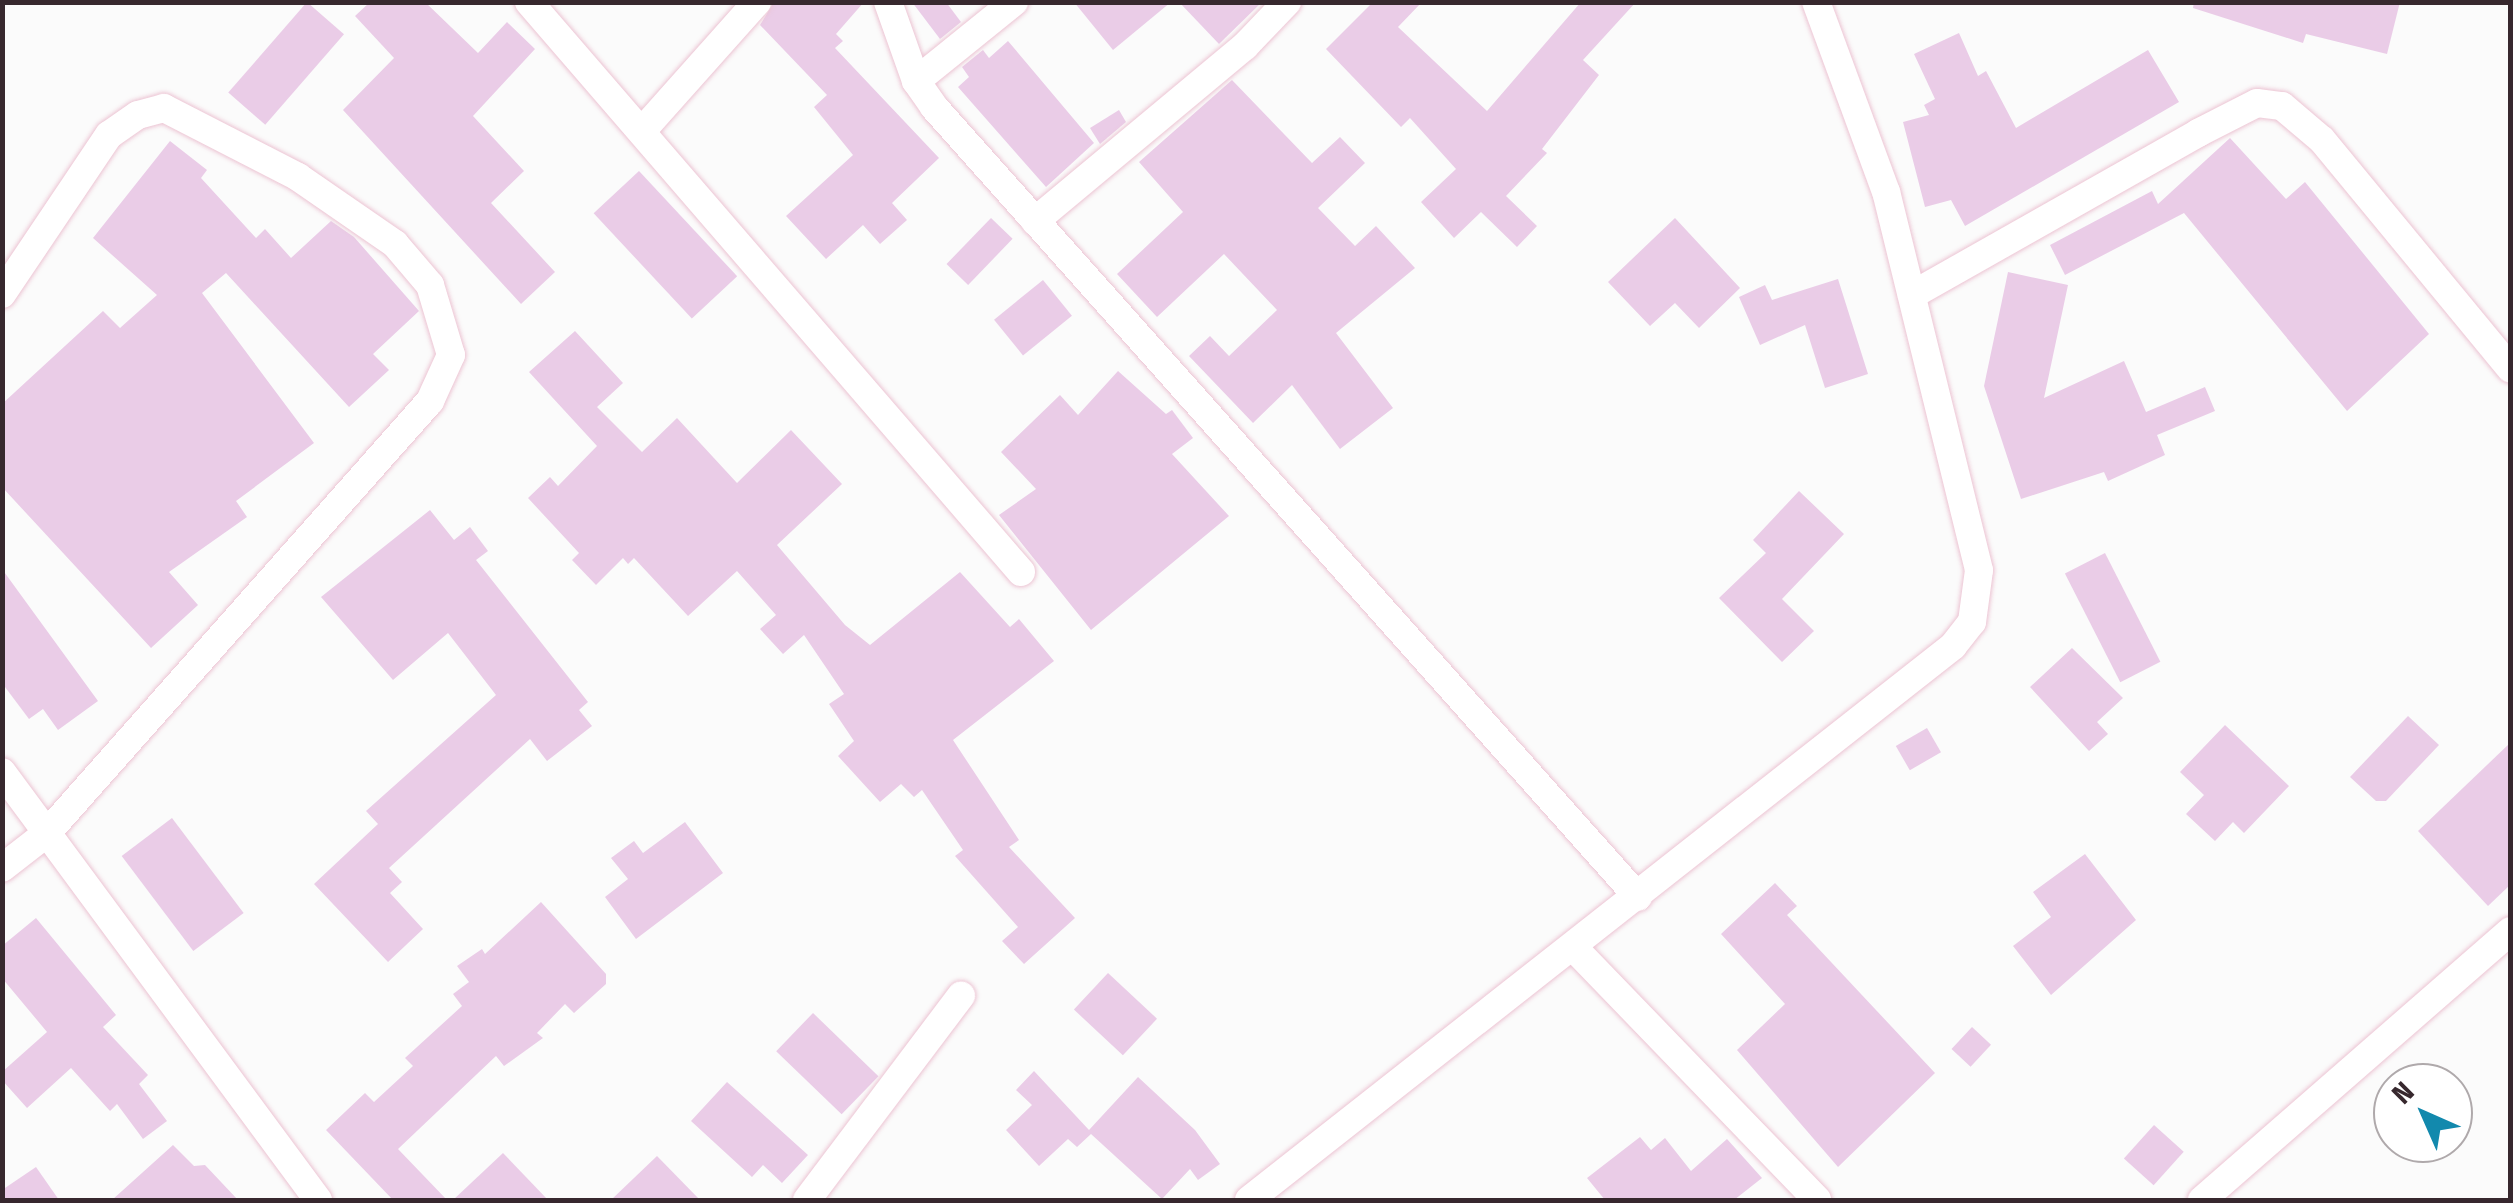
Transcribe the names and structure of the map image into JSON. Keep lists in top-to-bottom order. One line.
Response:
{"north":"top left"}
